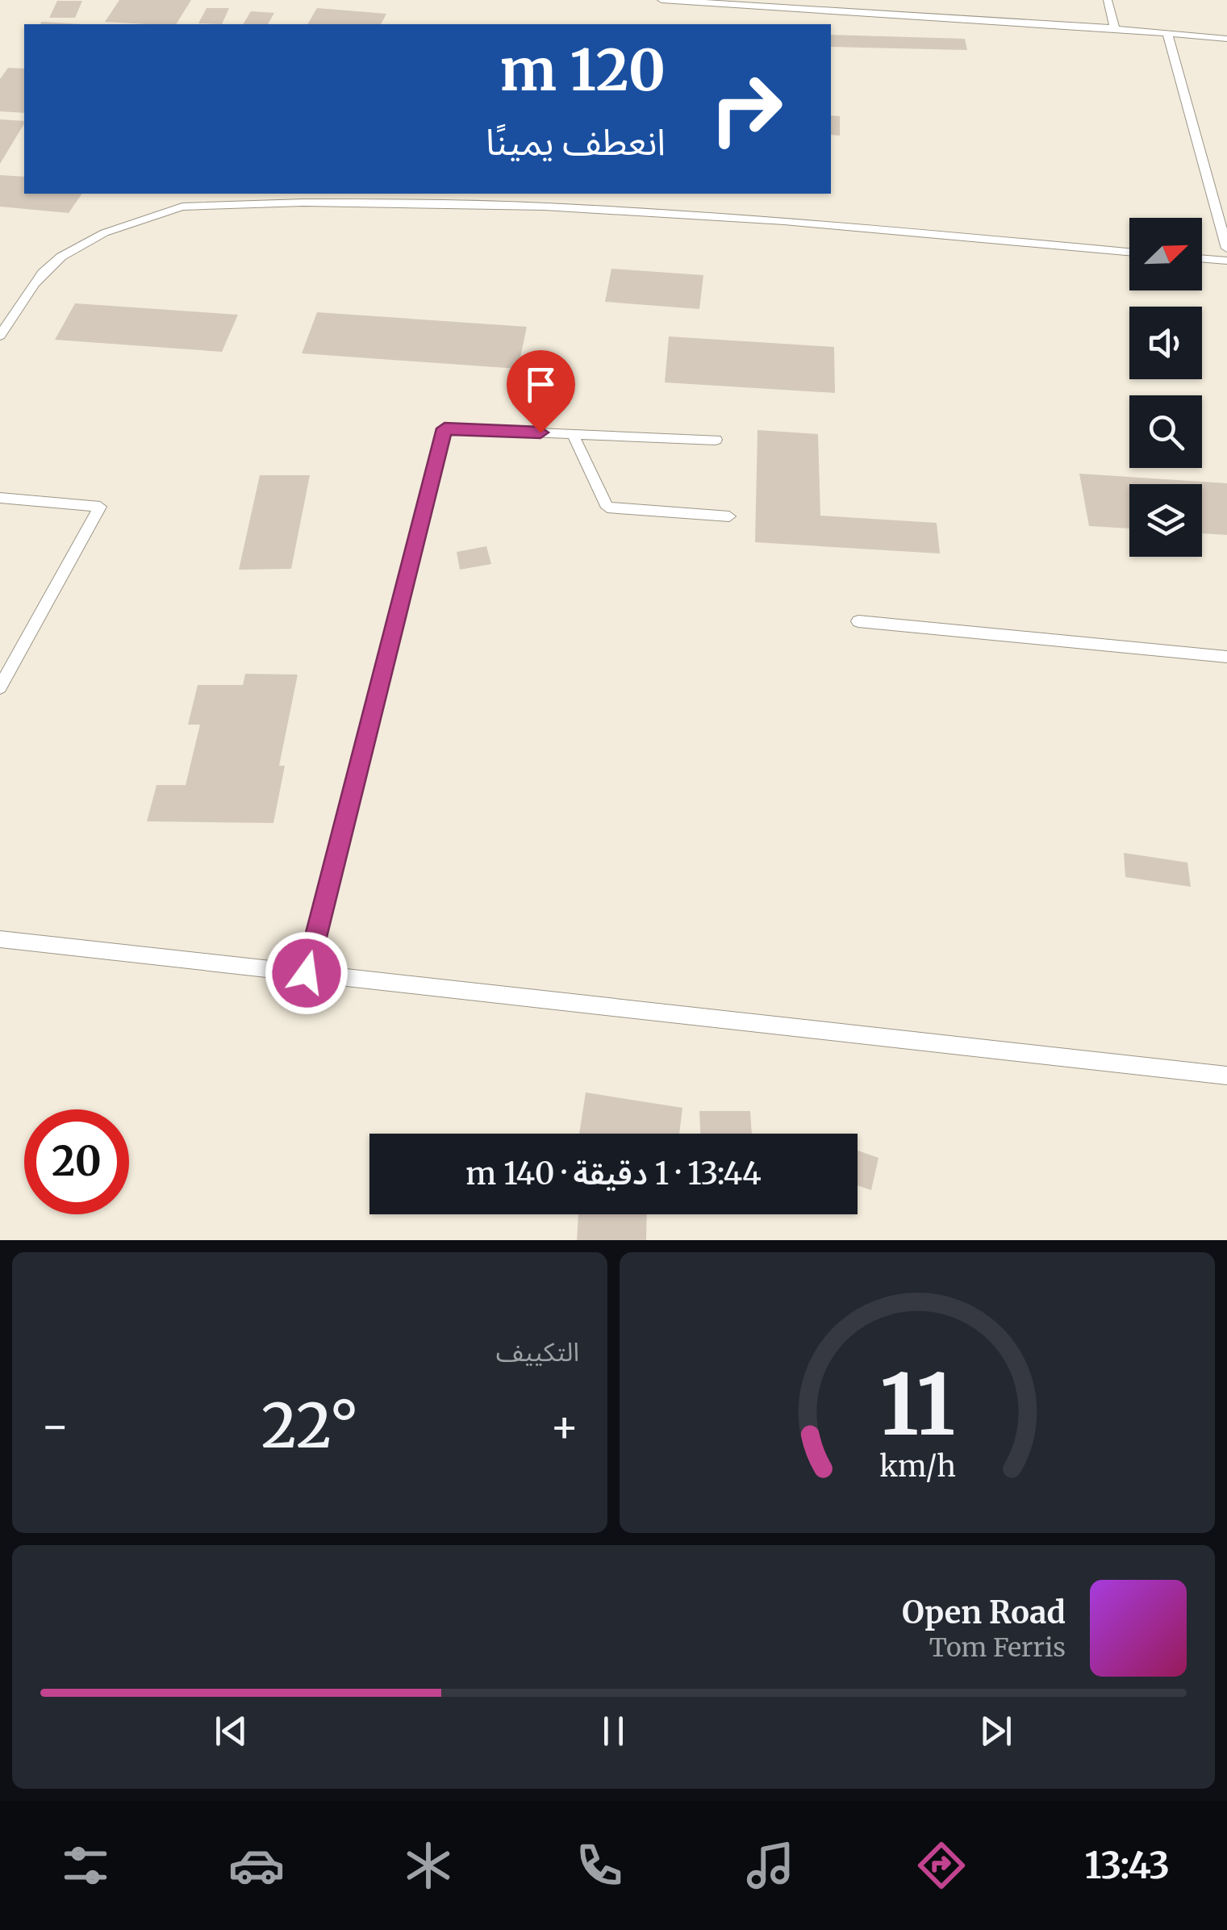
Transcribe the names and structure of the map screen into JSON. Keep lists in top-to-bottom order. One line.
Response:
{"north":"top right","page":{"turn":["120 m","انعطف يمينًا"],"limit":"20","trip":"13:44 · 1 دقيقة · 140 m","tile":"التكييف","heat":["−","22°","+"],"song":["Open Road","Tom Ferris"],"tabs":"13:43","gauge":["11","km/h"]}}
